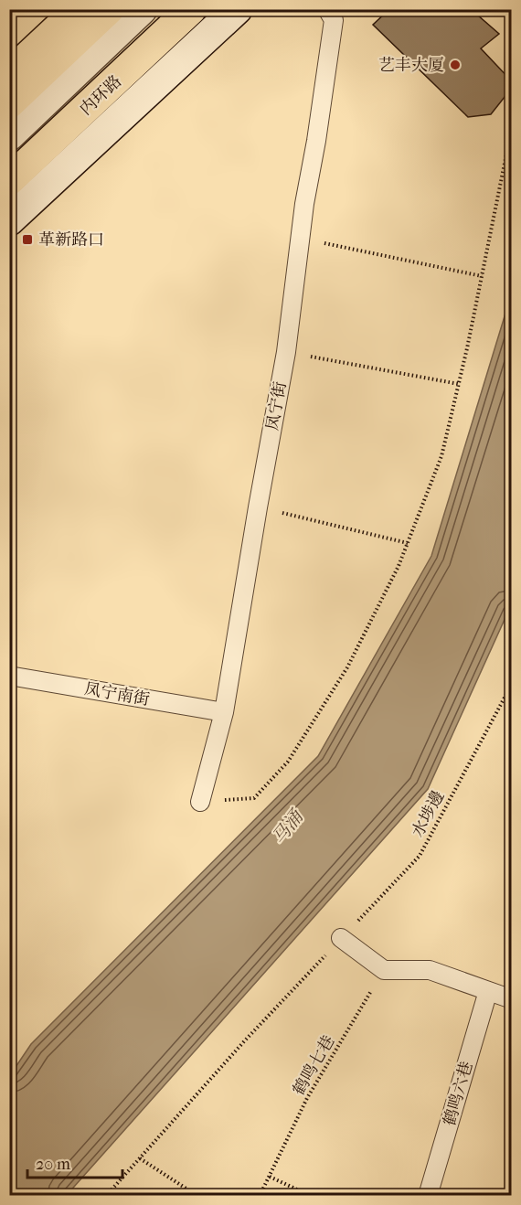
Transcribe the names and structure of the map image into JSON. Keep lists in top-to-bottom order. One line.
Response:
{"streets":{"main road":["内环路"],"lane":["凤宁街","凤宁南街","鹤鸣六巷"],"path":["水埗邊","鹤鸣七巷"]},"crossings":[["凤宁街","凤宁南街"]],"water":["马涌"],"places":{"other":["艺丰大厦"],"transit":["革新路口"]},"scale_bar":"20 m"}
